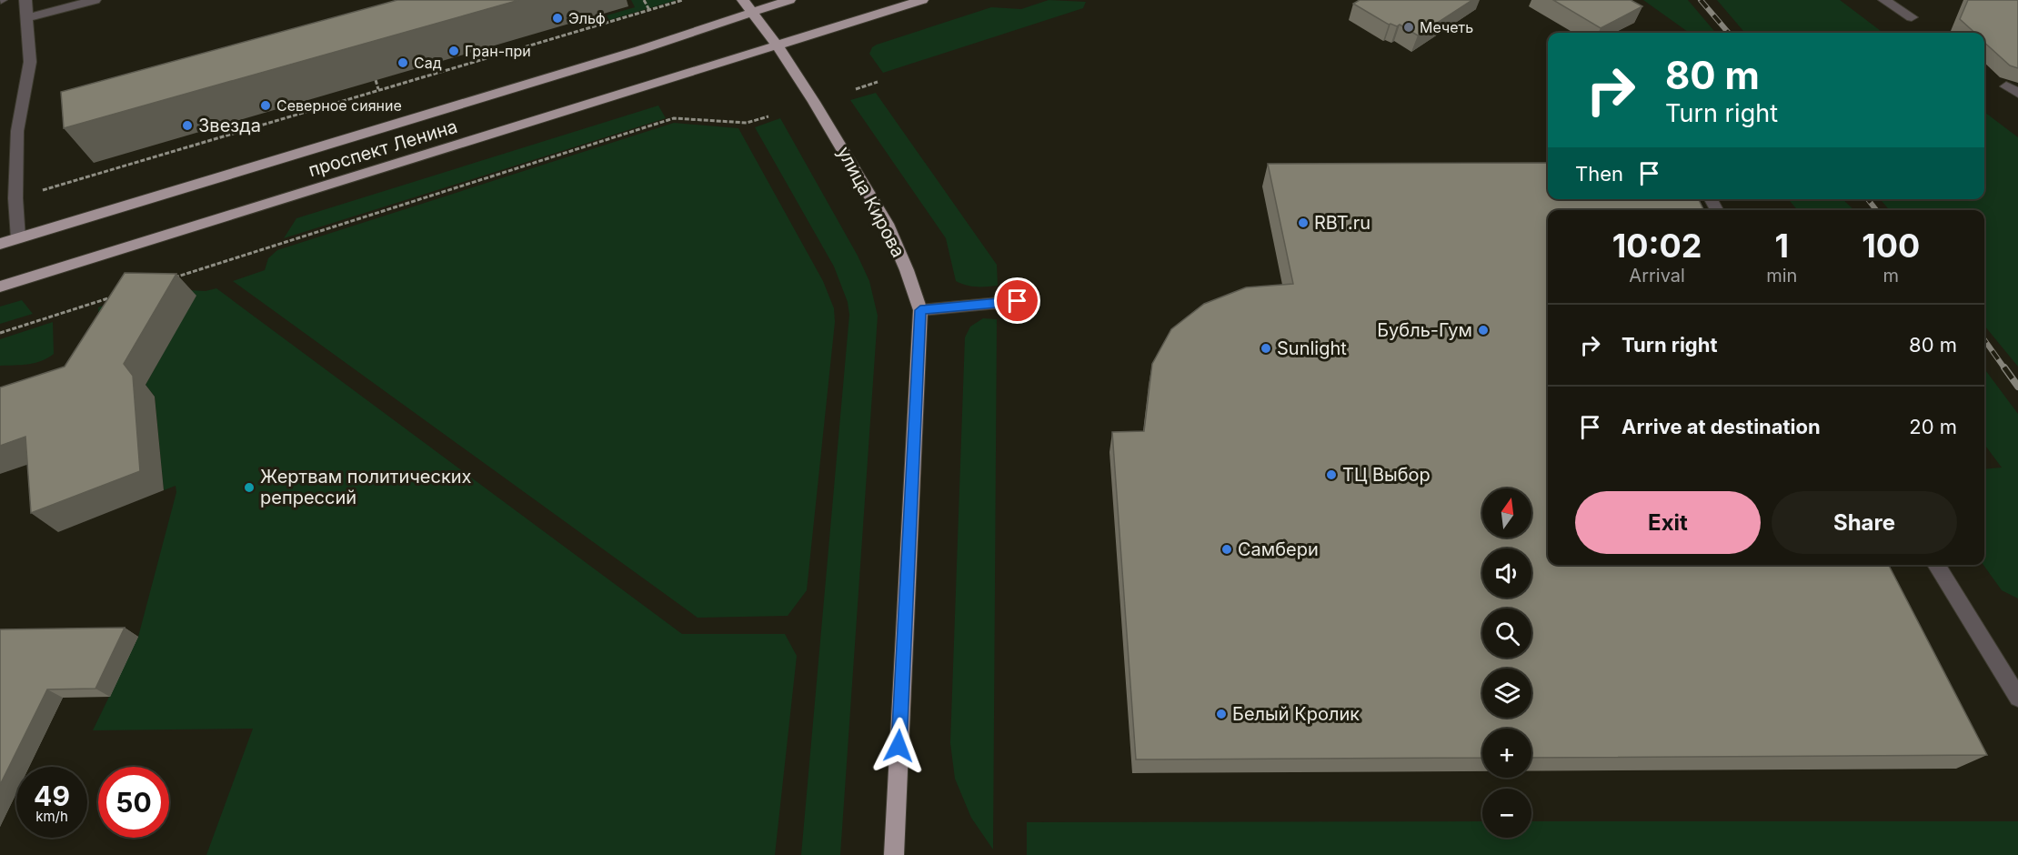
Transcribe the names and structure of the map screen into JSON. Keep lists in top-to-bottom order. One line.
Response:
{"streets":{"main road":["проспект Ленина","улица Кирова"]},"crossings":[["проспект Ленина","улица Кирова"]],"places":["Эльф","Мечеть","Гран-при","Сад","Северное сияние","Звезда","RBT.ru","Бубль-Гум","Sunlight","ТЦ Выбор","Жертвам политических репрессий","Самбери","Белый Кролик"],"north":"top","page":{"turn":["80 m","Turn right"],"then":"Then","eta":["10:02","Arrival","1","min","100","m"],"list":[{"name":"Turn right","value":"80 m"},{"name":"Arrive at destination","value":"20 m"}],"buttons":["Exit","Share"],"map_buttons":["+","−"],"speed":"49 km/h","limit":"50"}}
